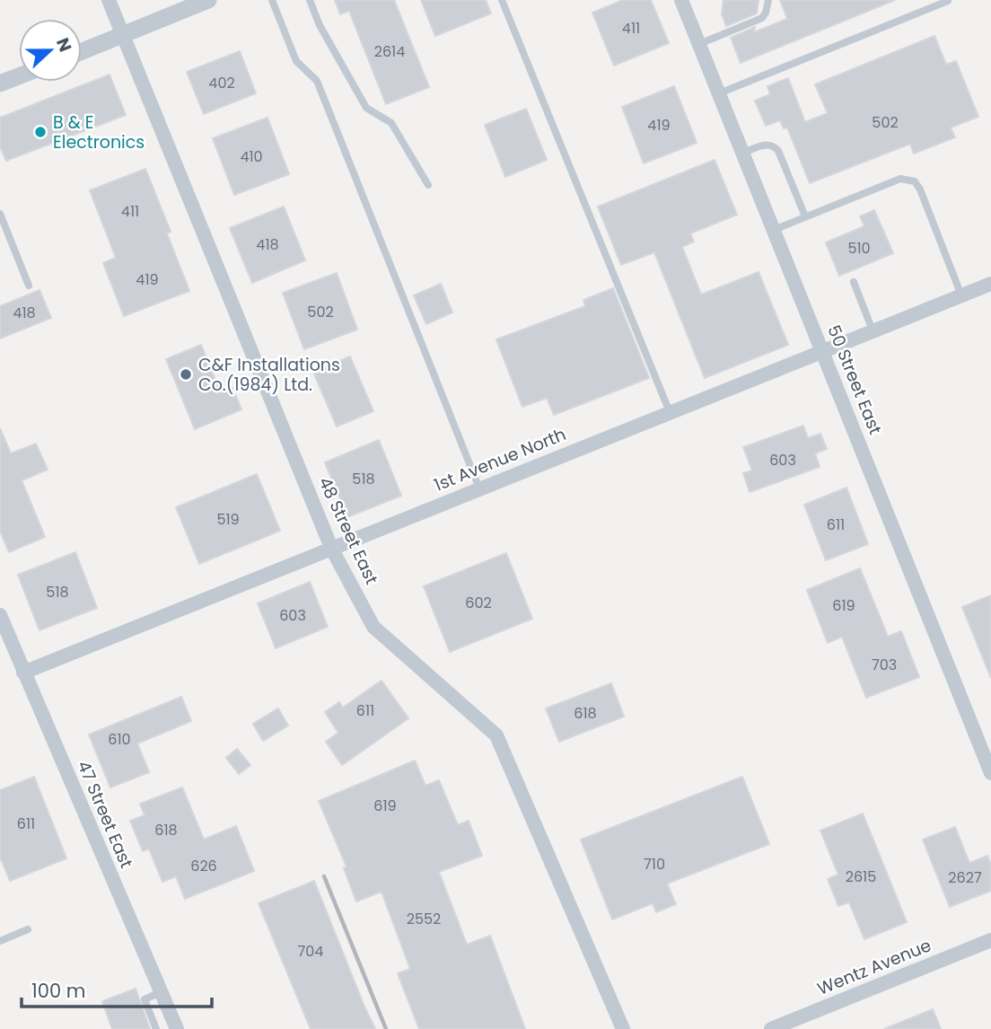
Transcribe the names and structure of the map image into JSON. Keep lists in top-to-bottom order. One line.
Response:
{"streets":{"street":["50 Street East","1st Avenue North","48 Street East","47 Street East","Wentz Avenue"]},"crossings":[["50 Street East","1st Avenue North"],["1st Avenue North","48 Street East"],["1st Avenue North","47 Street East"]],"places":["B & E Electronics","C&F Installations Co.(1984) Ltd."],"house_numbers":["411","2614","402","502","419","410","411","418","510","419","502","418","603","518","519","611","518","602","619","603","703","611","618","610","619","611","618","710","626","2615","2627","2552","704"],"scale_bar":"100 m","north":"right"}
